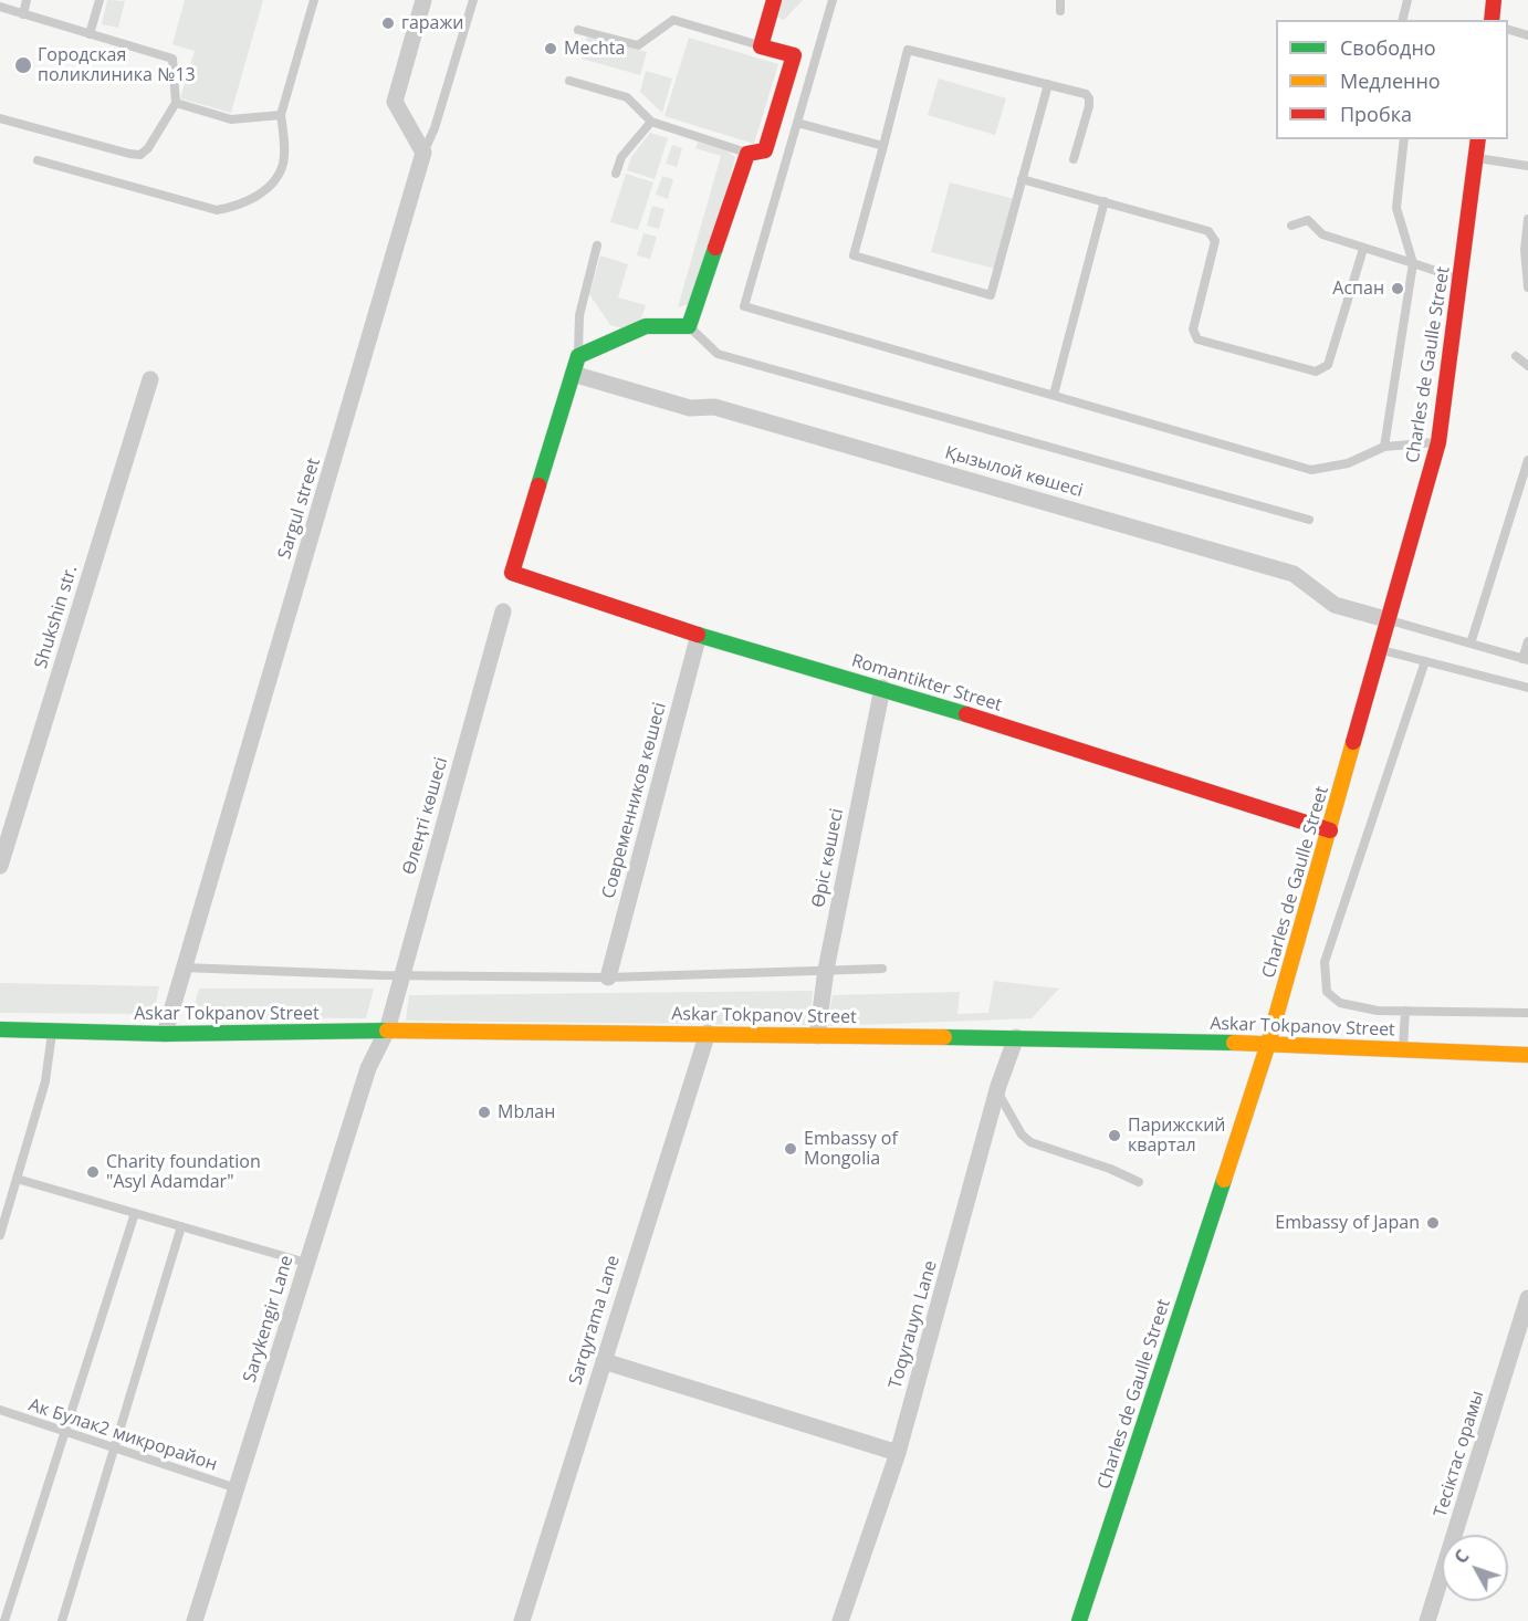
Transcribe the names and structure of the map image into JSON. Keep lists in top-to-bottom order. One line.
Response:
{"streets":{"street":["Charles de Gaulle Street","Қызылой көшесі","Sargul street","Shukshin str.","Romantikter Street","Современников көшесі","Өлеңті көшесі","Өріс көшесі","Askar Tokpanov Street","Sarykengir Lane","Sarqyrama Lane","Toqyrauyn Lane","Тесіктас орамы"],"lane":["Ак Булак2 микрорайон"]},"crossings":[["Charles de Gaulle Street","Қызылой көшесі"],["Charles de Gaulle Street","Romantikter Street"],["Charles de Gaulle Street","Askar Tokpanov Street"],["Қызылой көшесі","Romantikter Street"],["Sargul street","Askar Tokpanov Street"],["Romantikter Street","Современников көшесі"],["Romantikter Street","Өріс көшесі"],["Өлеңті көшесі","Askar Tokpanov Street"],["Өлеңті көшесі","Sarykengir Lane"],["Өріс көшесі","Askar Tokpanov Street"],["Askar Tokpanov Street","Sarykengir Lane"],["Askar Tokpanov Street","Sarqyrama Lane"],["Askar Tokpanov Street","Toqyrauyn Lane"],["Sarykengir Lane","Ак Булак2 микрорайон"]],"places":["гаражи","Mechta","Городская поликлиника №13","Аспан","Мbлан","Парижский квартал","Embassy of Mongolia","Charity foundation \"Asyl Adamdar\"","Embassy of Japan"],"legend":["Свободно","Медленно","Пробка"],"north":"top left"}
